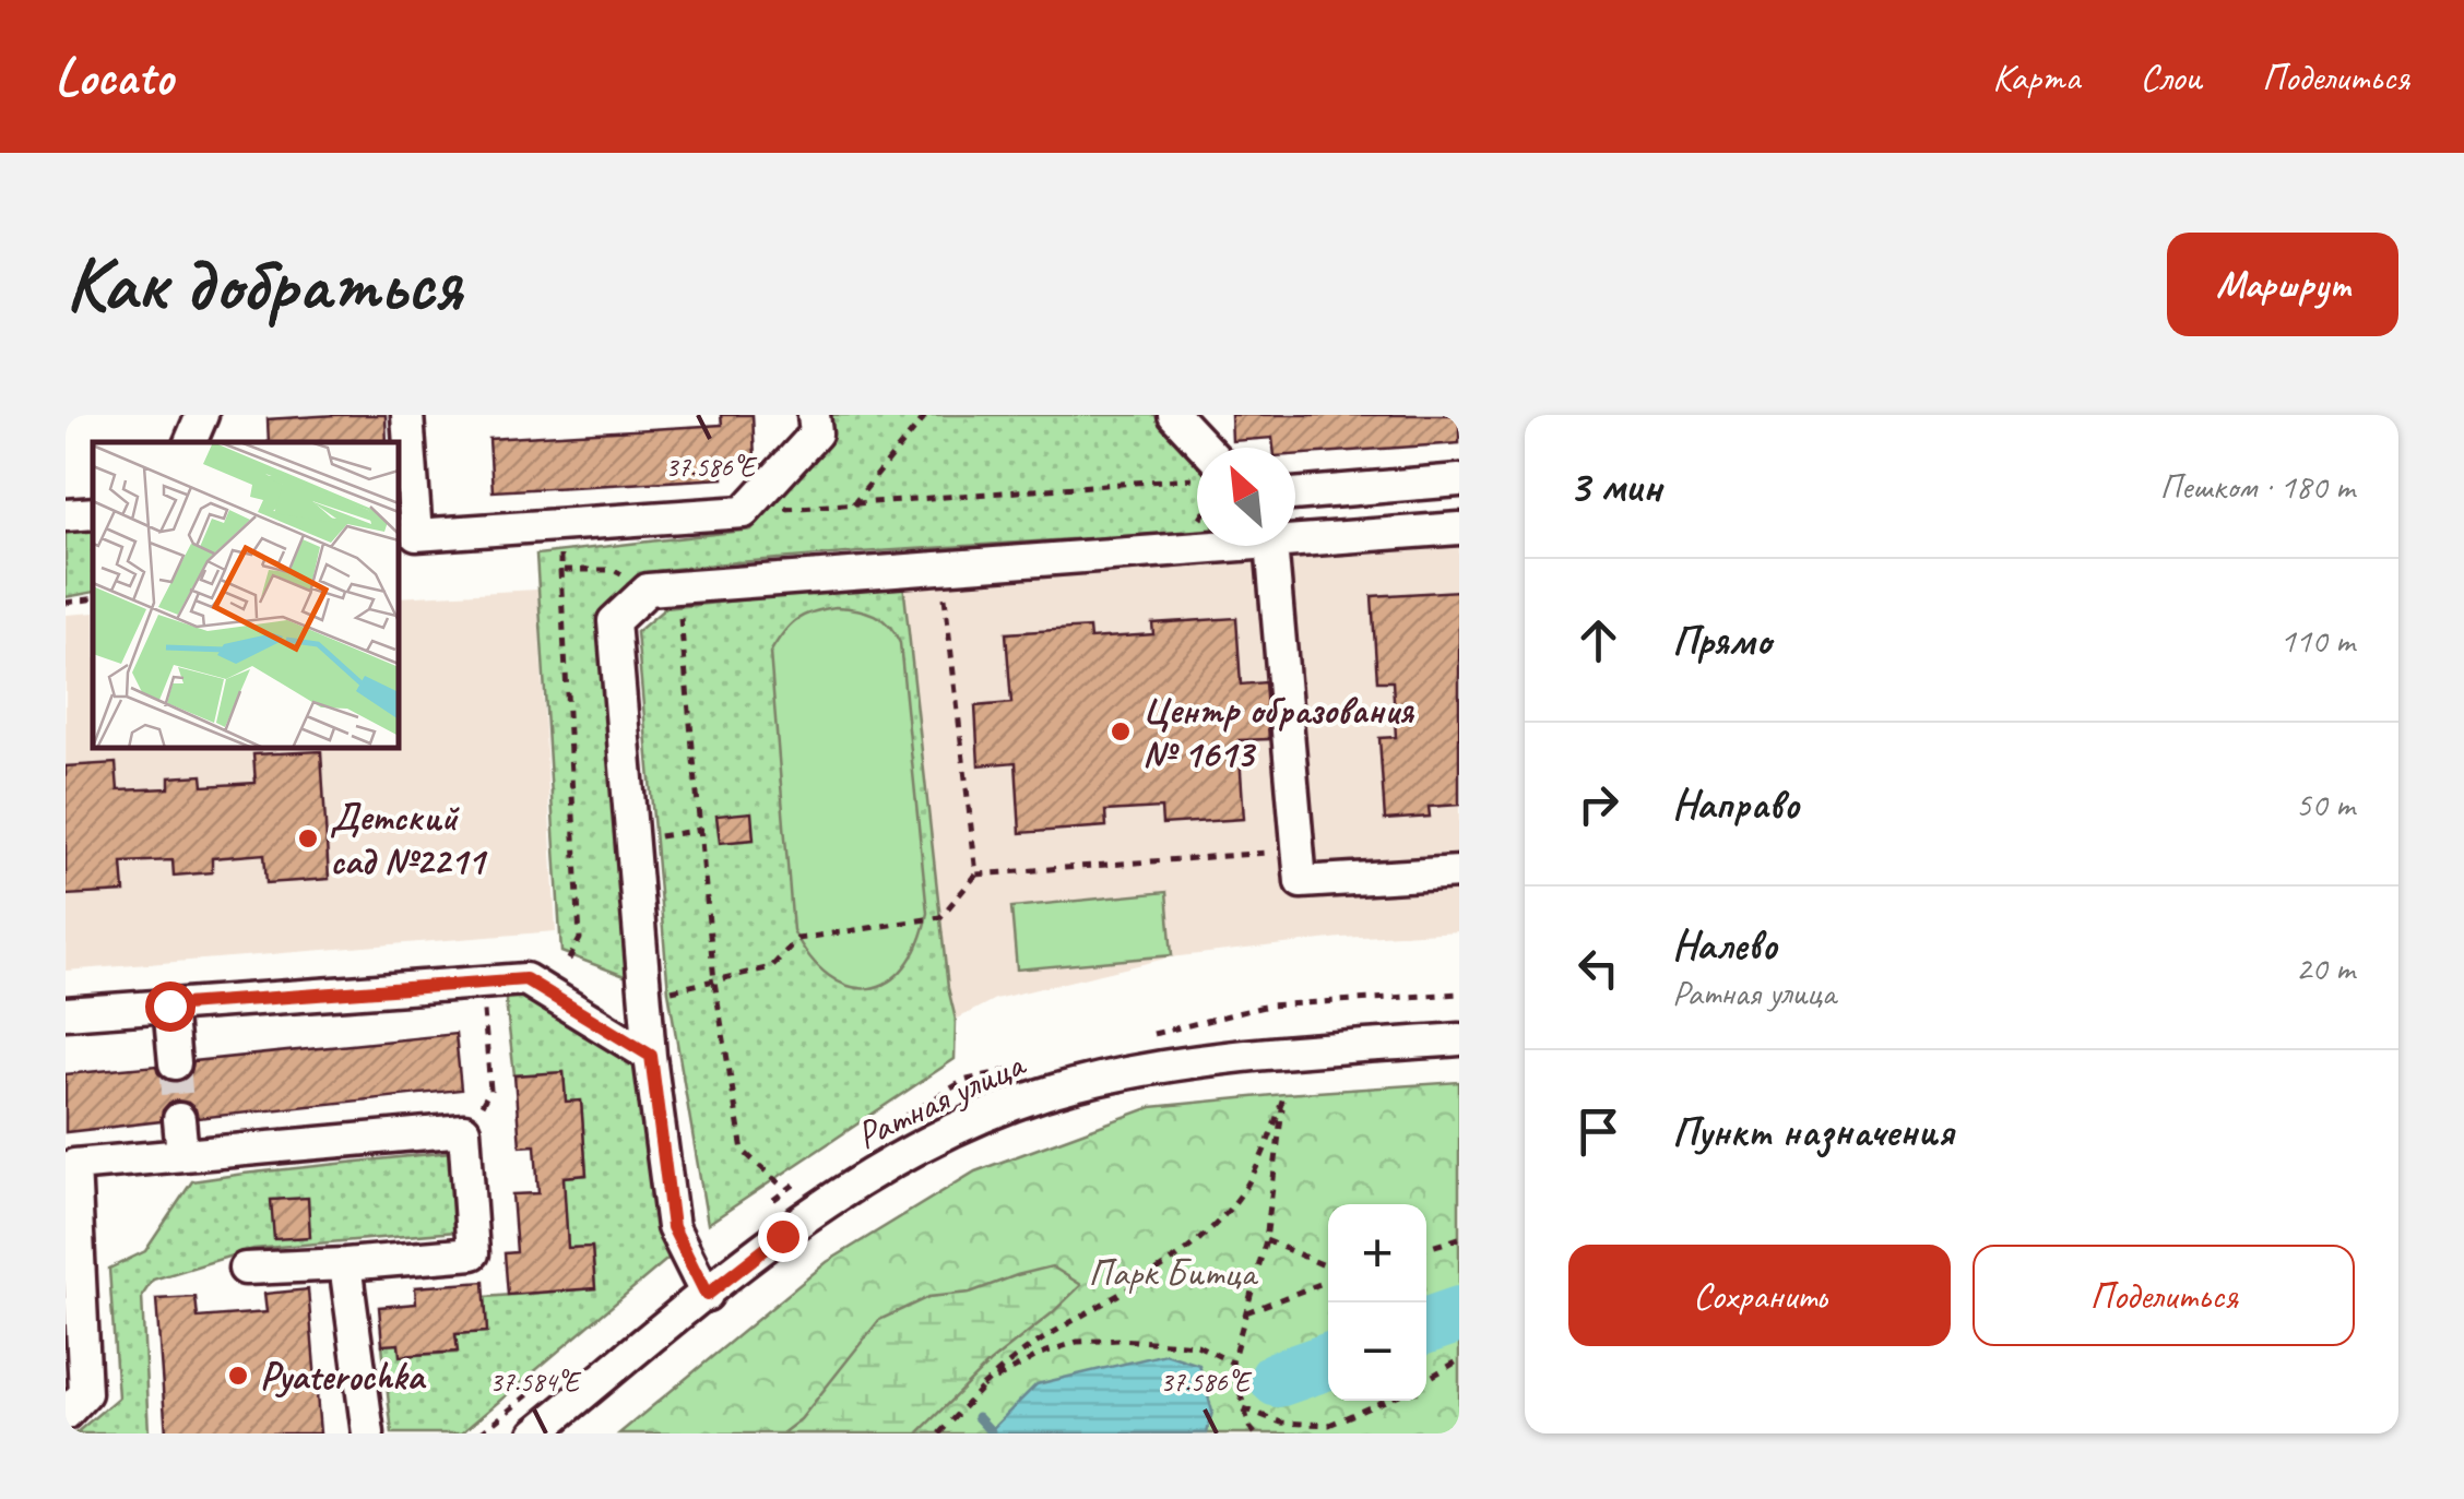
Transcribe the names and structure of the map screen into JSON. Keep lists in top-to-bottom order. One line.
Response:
{"streets":{"street":["Ратная улица"]},"parks":["Парк Битца"],"places":["Центр образования № 1613","Детский сад №2211","Pyaterochka"],"north":"top left","page":{"header":"Locato","nav":["Карта","Слои","Поделиться"],"buttons":["Маршрут",["Сохранить","Поделиться"]],"title":"Как добраться","heading":["3 мин","Пешком · 180 m"],"list":[["Прямо","110 m"],["Направо","50 m"],["Налево","Ратная улица","20 m"],"Пункт назначения"],"map_buttons":["+","−"]},"coordinates":["37.586°E","37.584°E"]}
